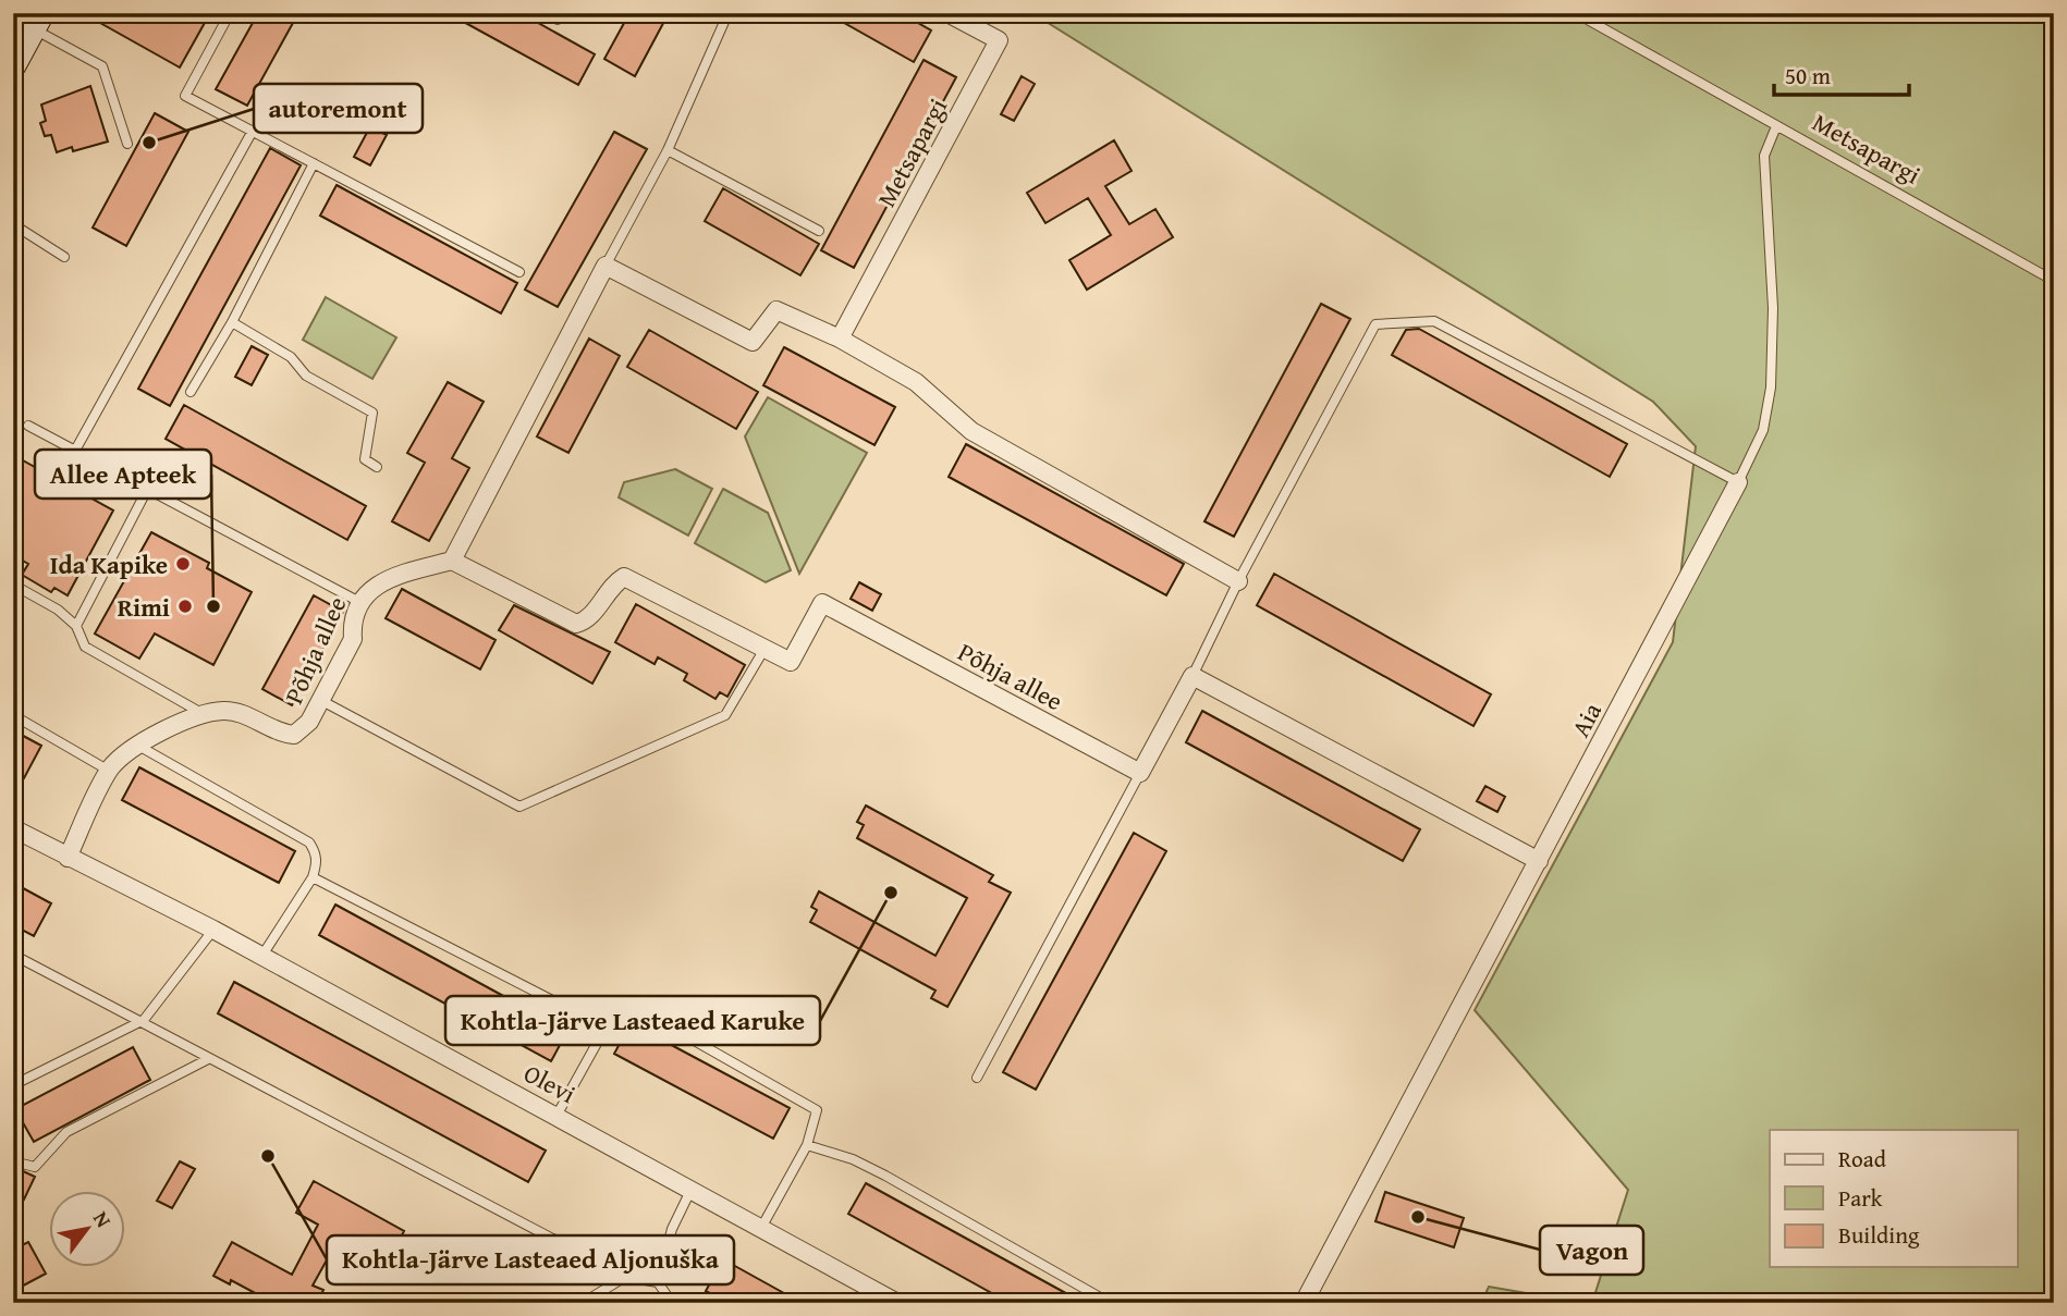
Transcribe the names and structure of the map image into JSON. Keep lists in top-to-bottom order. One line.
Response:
{"streets":{"street":["Metsapargi","Põhja allee","Aia","Olevi"]},"crossings":[["Metsapargi","Aia"],["Põhja allee","Olevi"]],"places":["autoremont","Ida Kapike","Rimi","Allee Apteek","Kohtla-Järve Lasteaed Karuke","Kohtla-Järve Lasteaed Aljonuška","Vagon"],"legend":["Road","Park","Building"],"scale_bar":"50 m","north":"top right"}
